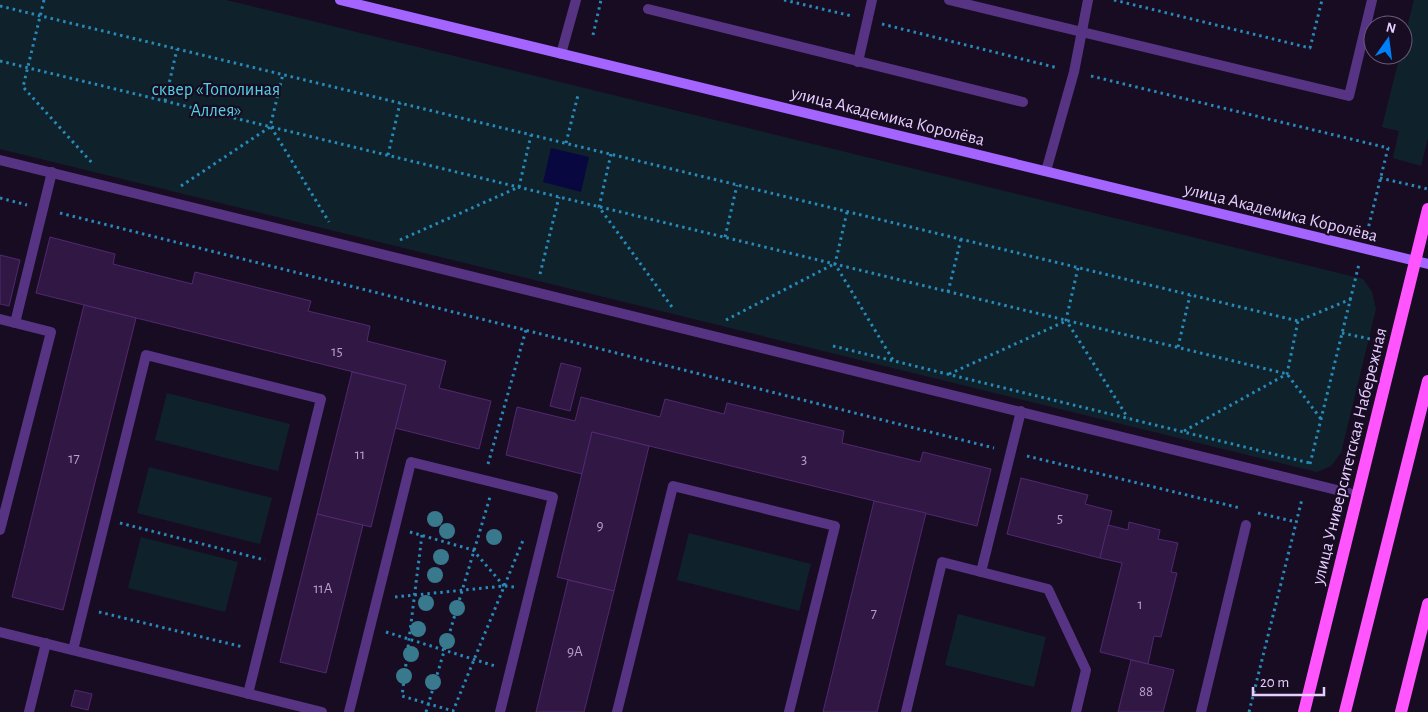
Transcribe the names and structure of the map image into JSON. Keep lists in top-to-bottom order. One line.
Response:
{"streets":{"main road":["улица Университетская Набережная"],"street":["улица Академика Королёва"]},"crossings":[["улица Академика Королёва","улица Университетская Набережная"]],"parks":["сквер «Тополиная Аллея»"],"house_numbers":["15","11","17","3","5","9","11А","1","7","9А","88"],"scale_bar":"20 m","north":"top"}
